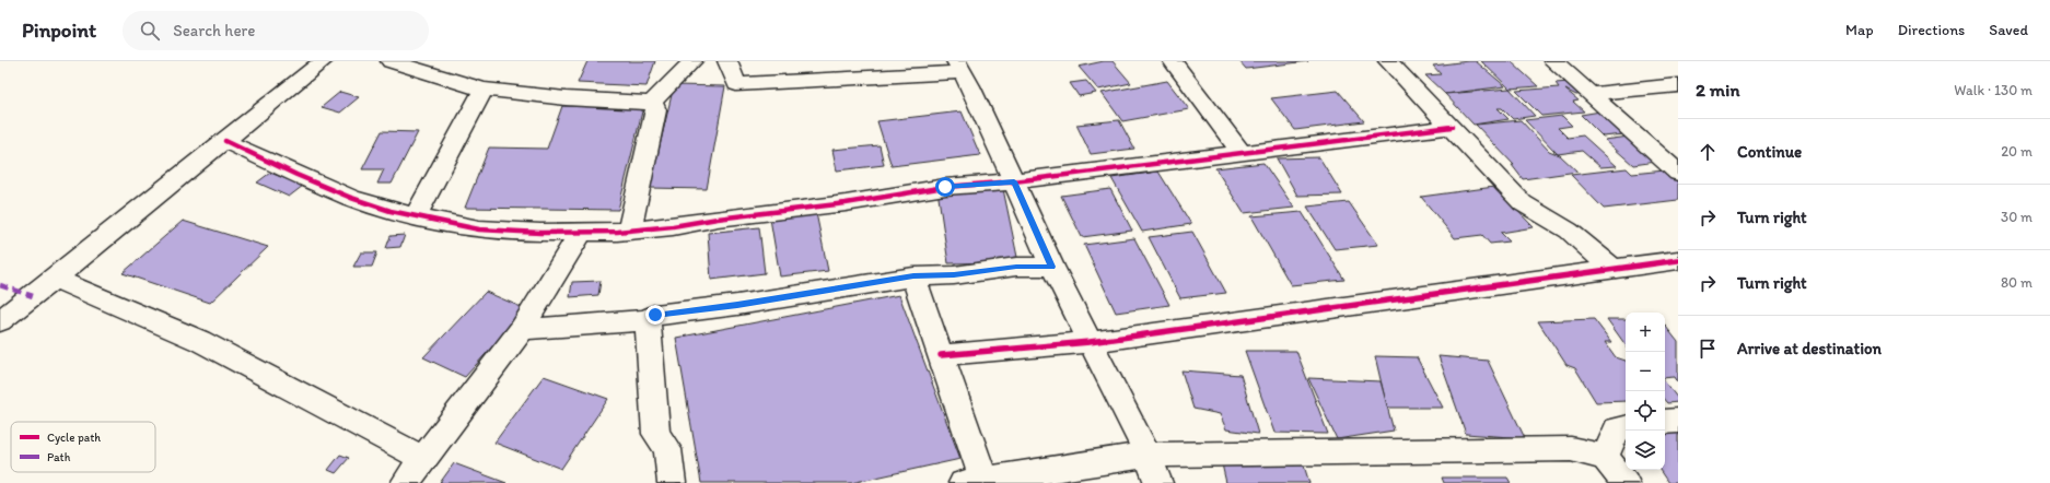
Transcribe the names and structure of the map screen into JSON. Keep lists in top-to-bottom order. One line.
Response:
{"legend":["Cycle path","Path"],"page":{"header":"Pinpoint","search":"Search here","nav":["Map","Directions","Saved"],"heading":["2 min","Walk · 130 m"],"list":[["Continue","20 m"],["Turn right","30 m"],["Turn right","80 m"],"Arrive at destination"],"map_buttons":["+","−"]}}
